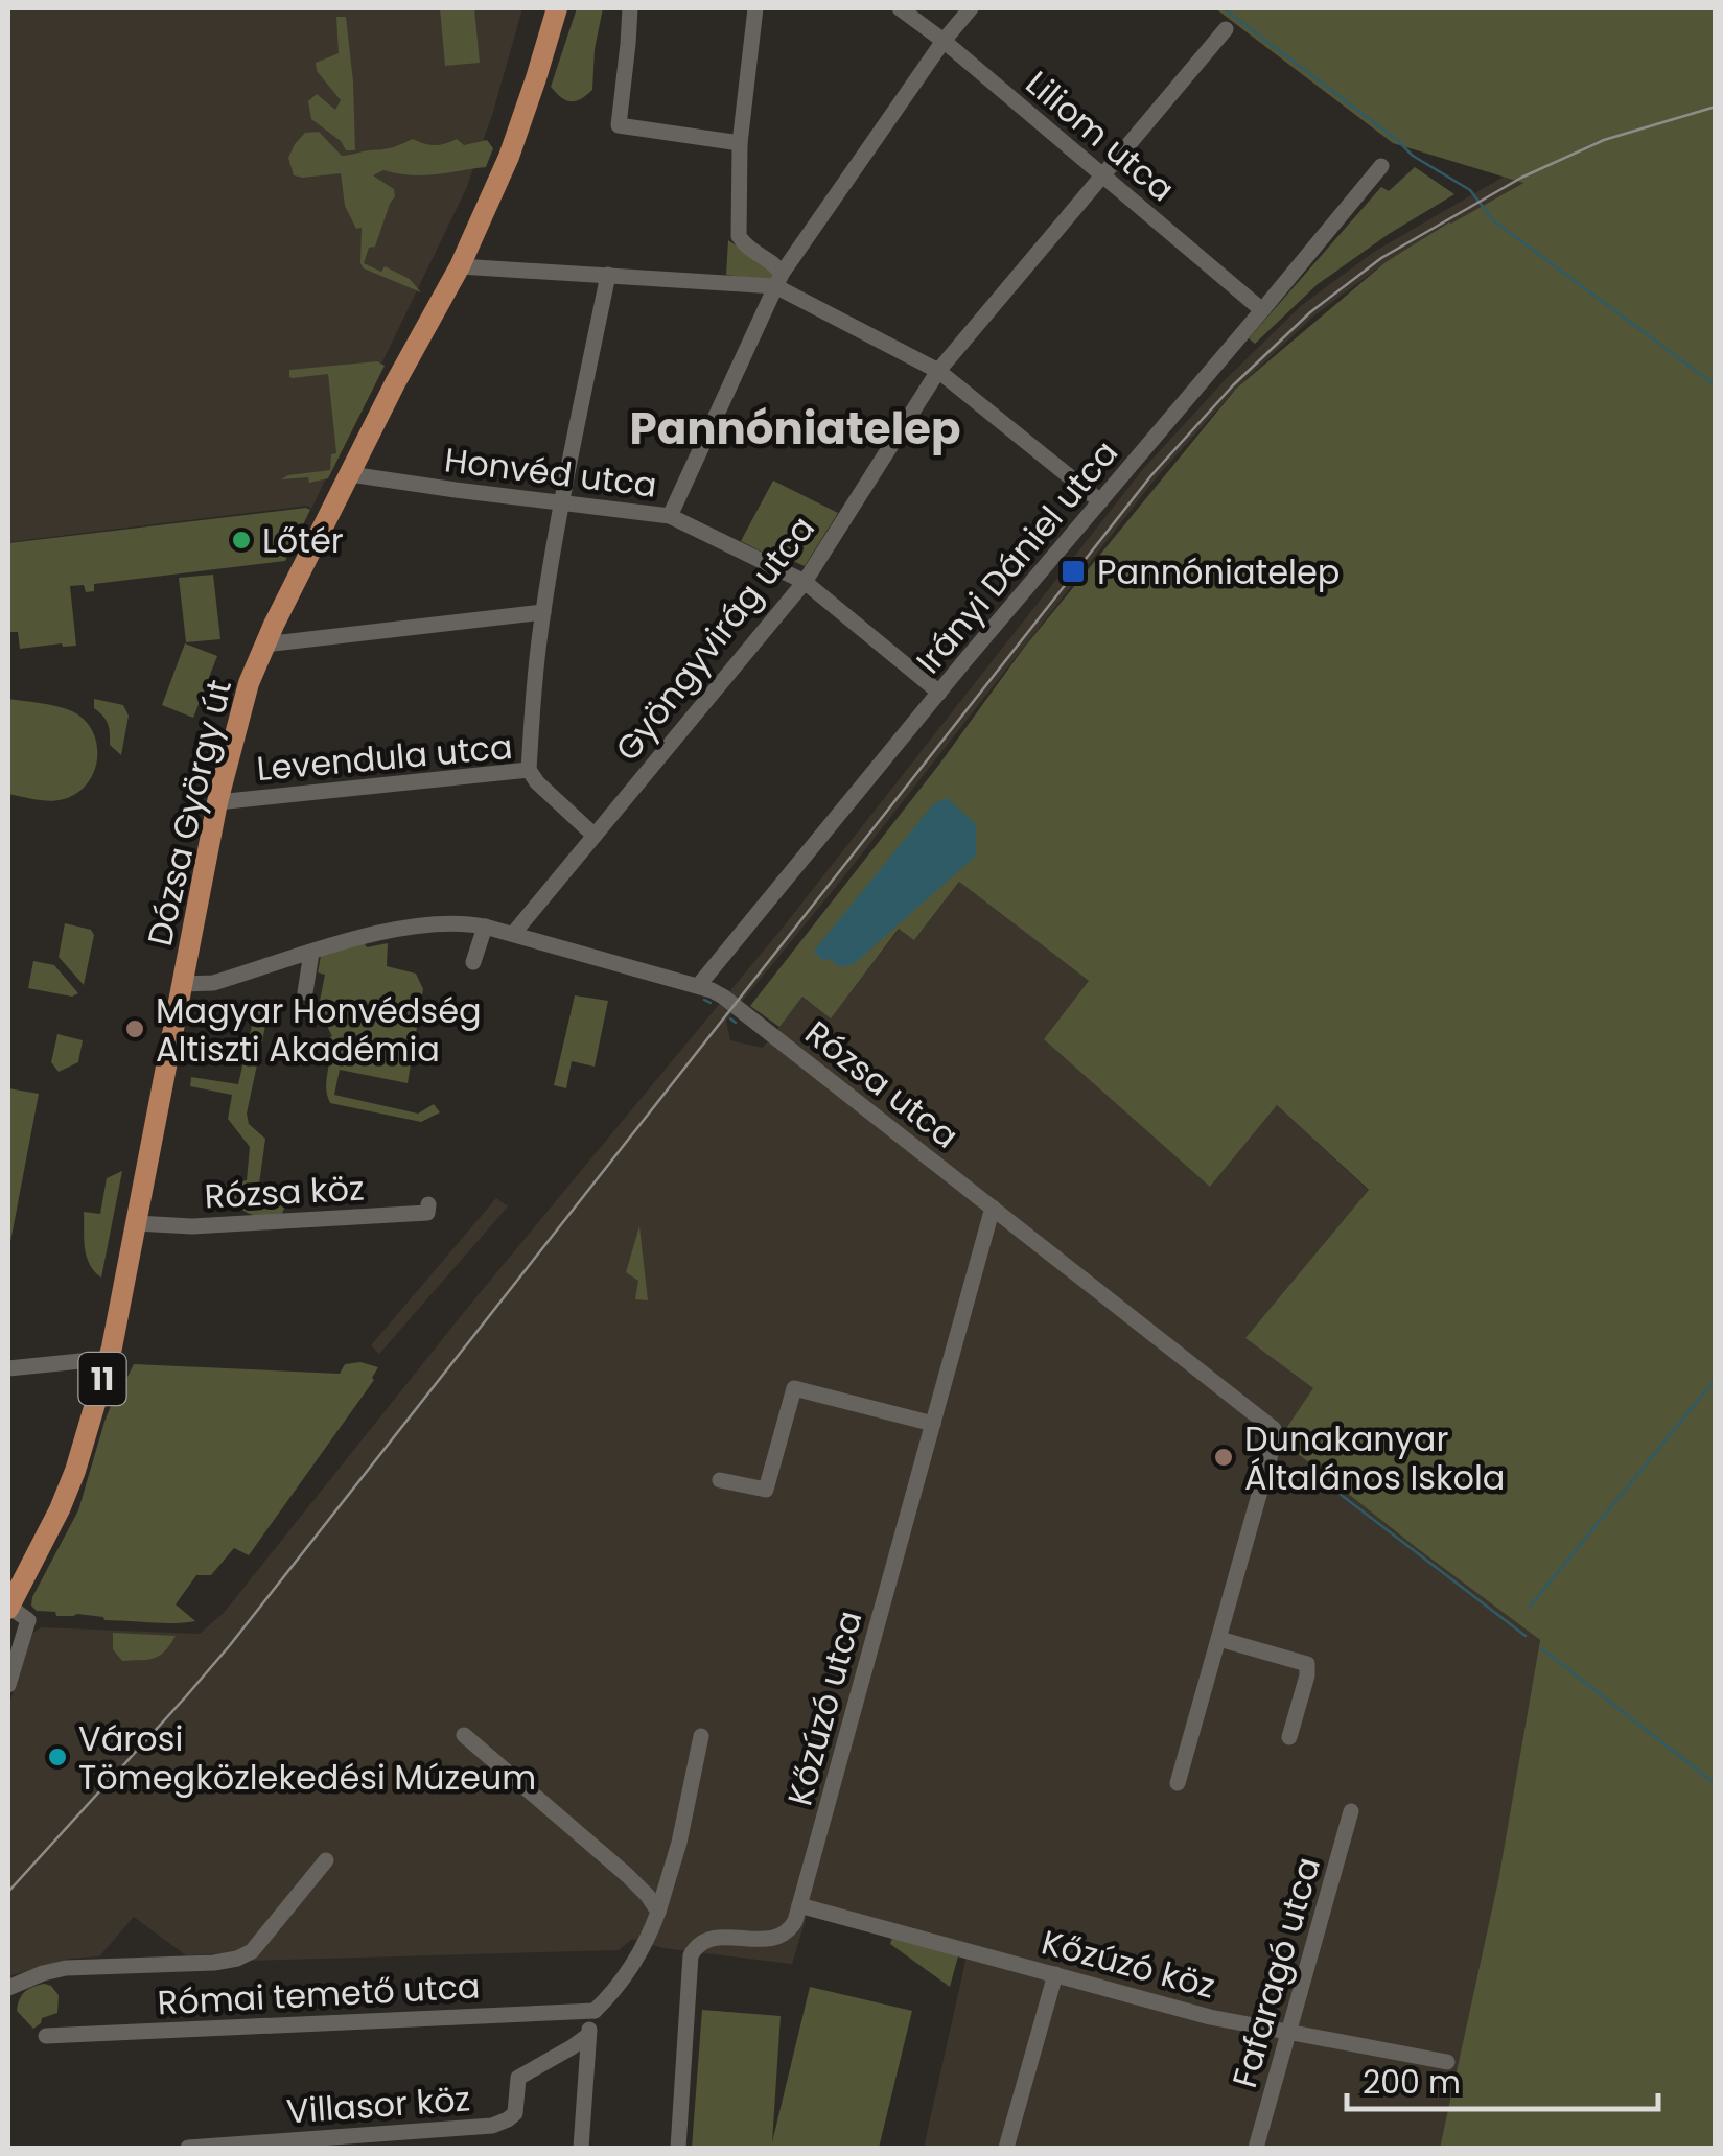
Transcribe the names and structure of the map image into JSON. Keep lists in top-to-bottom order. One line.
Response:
{"streets":{"main road":["Dózsa György út","11"],"street":["Liliom utca","Honvéd utca","Irányi Dániel utca","Gyöngyvirág utca","Levendula utca","Rózsa utca","Rózsa köz","Kőzúzó utca","Kőzúzó köz","Fafaragó utca","Római temető utca","Villasor köz"]},"crossings":[["Liliom utca","Irányi Dániel utca"],["Liliom utca","Gyöngyvirág utca"],["Honvéd utca","Irányi Dániel utca"],["Honvéd utca","Gyöngyvirág utca"],["Honvéd utca","Dózsa György út"],["Irányi Dániel utca","Rózsa utca"],["Gyöngyvirág utca","Levendula utca"],["Gyöngyvirág utca","Rózsa utca"],["Levendula utca","Dózsa György út"],["Dózsa György út","Rózsa utca"],["Dózsa György út","Rózsa köz"],["Rózsa utca","Kőzúzó utca"],["Kőzúzó utca","Kőzúzó köz"],["Kőzúzó köz","Fafaragó utca"]],"districts":["Pannóniatelep"],"places":{"other":["Lőtér","Magyar Honvédség Altiszti Akadémia","Dunakanyar Általános Iskola","Városi Tömegközlekedési Múzeum"],"transit":["Pannóniatelep"]},"scale_bar":"200 m"}
